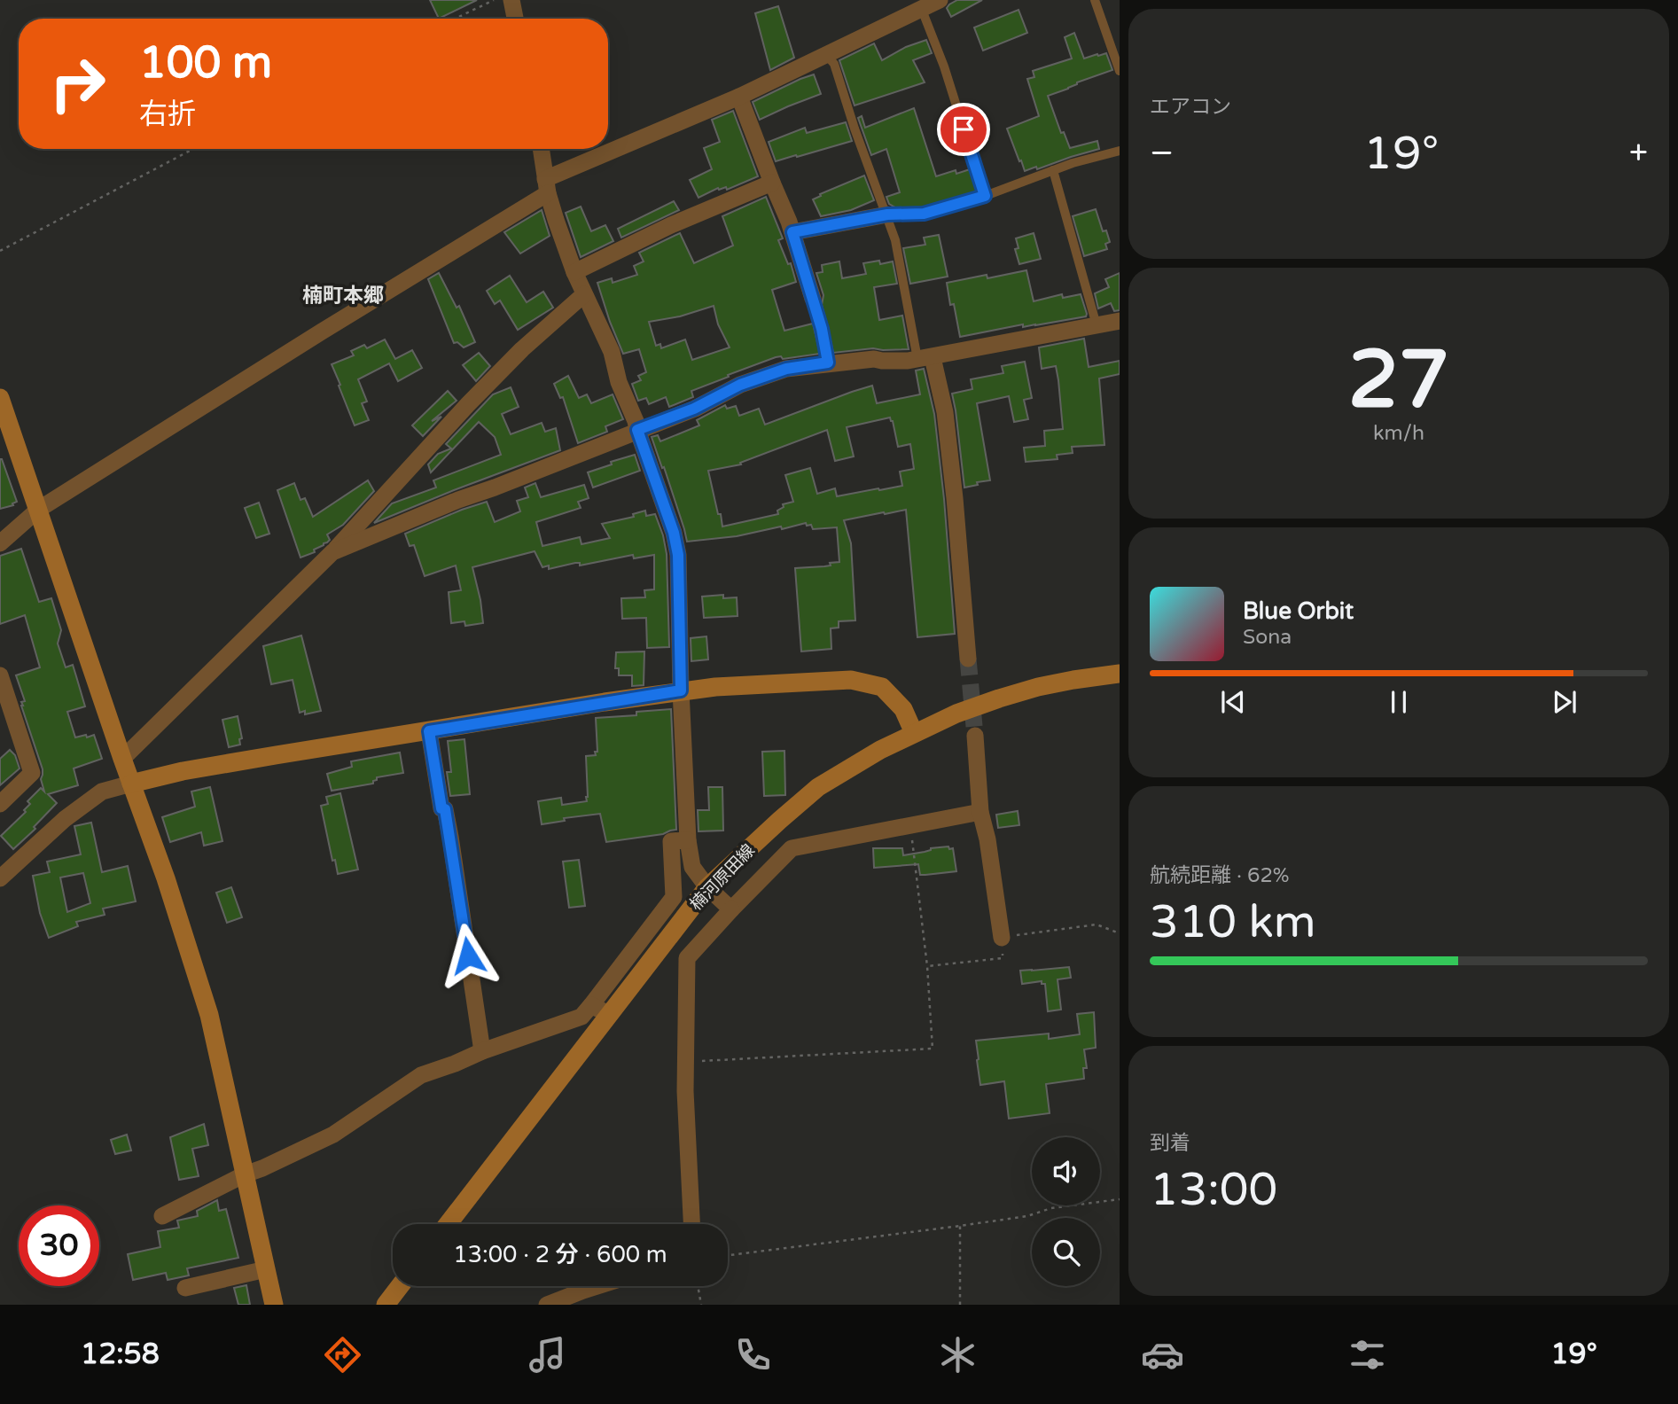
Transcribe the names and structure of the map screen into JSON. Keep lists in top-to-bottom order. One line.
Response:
{"streets":{"street":["楠河原田線"]},"districts":["楠町本郷"],"page":{"tile":["エアコン",["27","km/h"],["航続距離 · 62%","310 km"],["到着","13:00"]],"turn":["100 m","右折"],"heat":["−","19°","+"],"song":["Blue Orbit","Sona"],"limit":"30","trip":"13:00 · 2 分 · 600 m","tabs":["12:58","19°"]}}
